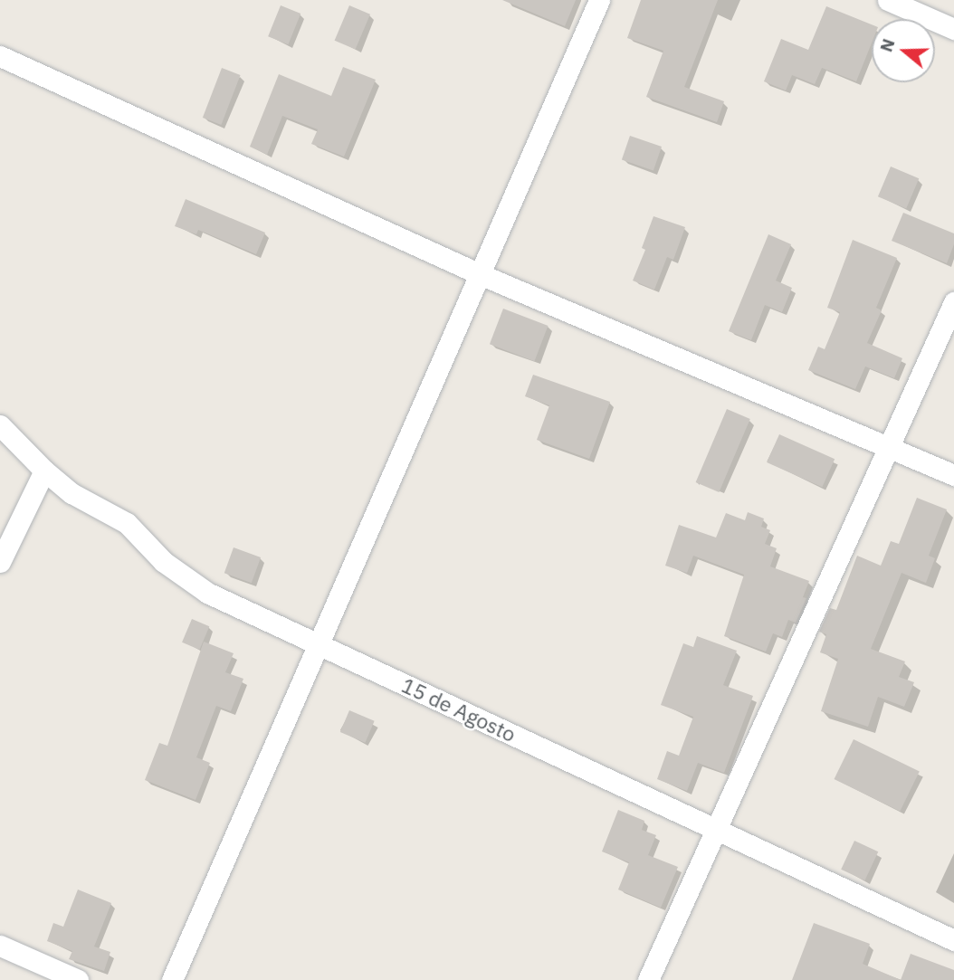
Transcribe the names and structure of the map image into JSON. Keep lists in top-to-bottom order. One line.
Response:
{"streets":{"street":["15 de Agosto"]},"north":"left"}
